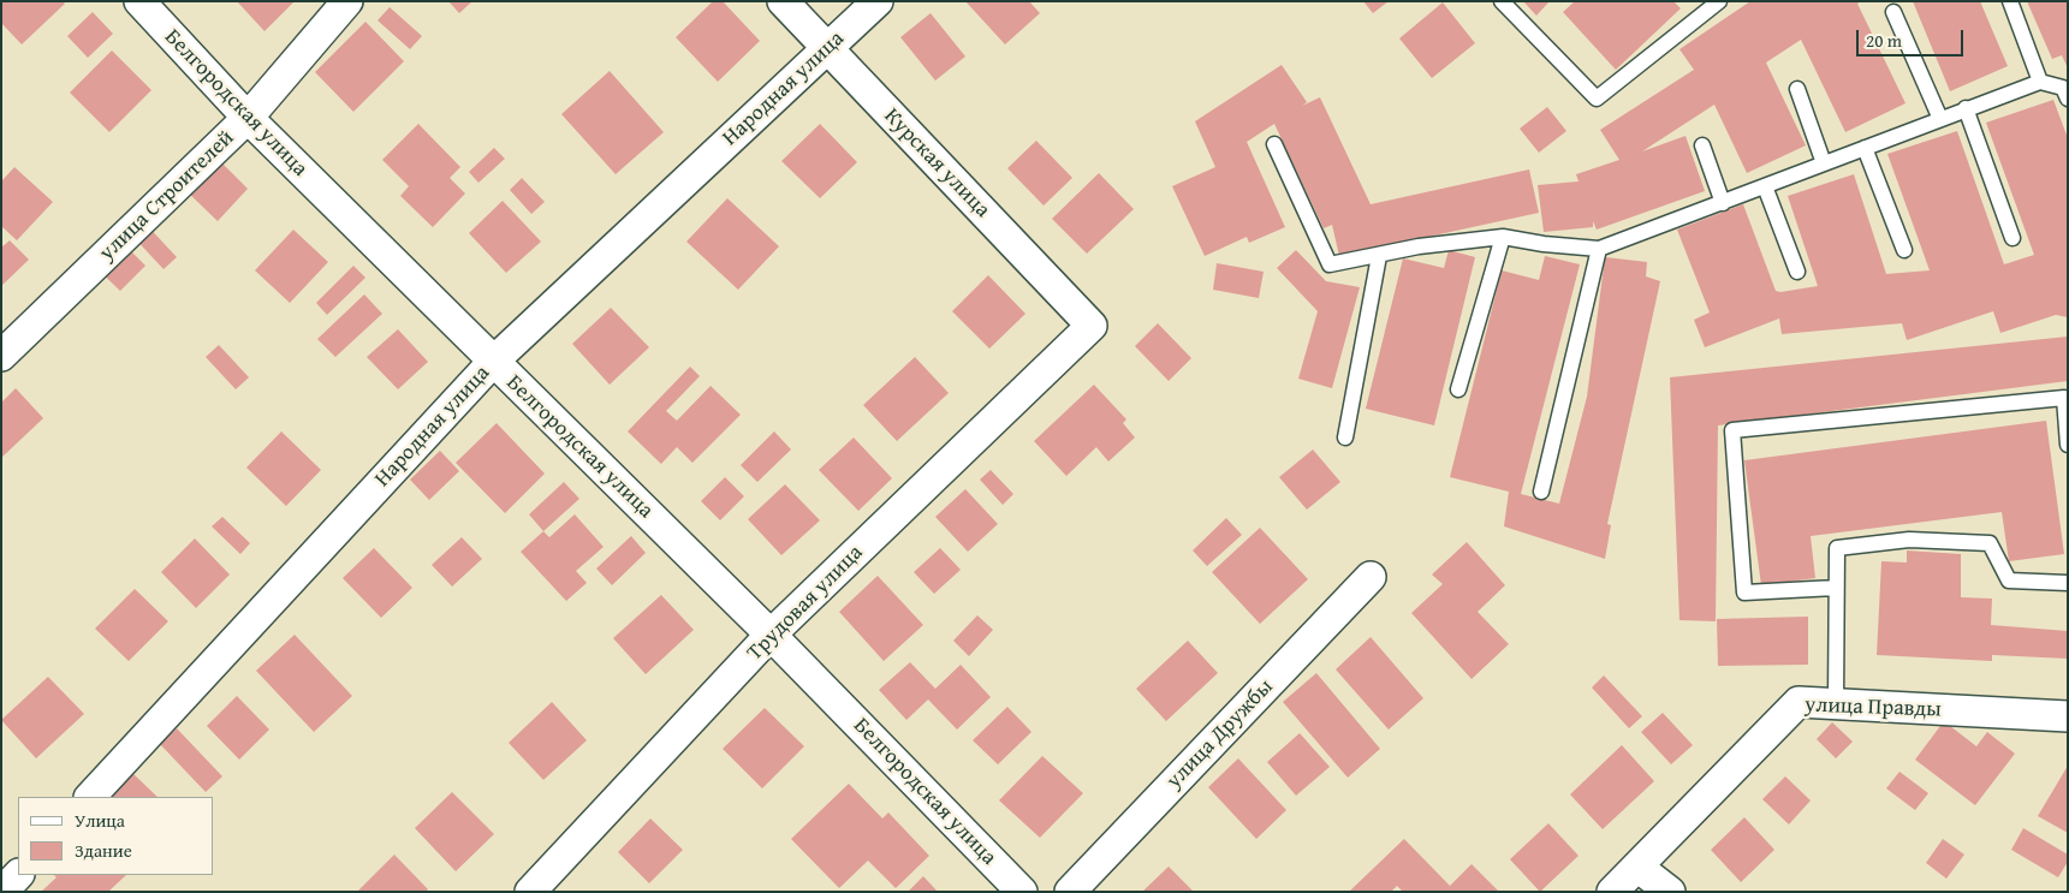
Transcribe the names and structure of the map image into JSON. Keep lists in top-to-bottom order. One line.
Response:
{"streets":{"street":["Народная улица","Белгородская улица","Курская улица","улица Строителей","Трудовая улица","улица Правды","улица Дружбы"]},"crossings":[["Народная улица","Белгородская улица"],["Народная улица","Курская улица"],["Белгородская улица","улица Строителей"],["Белгородская улица","Трудовая улица"],["Курская улица","Трудовая улица"]],"legend":["Улица","Здание"],"scale_bar":"20 m"}
